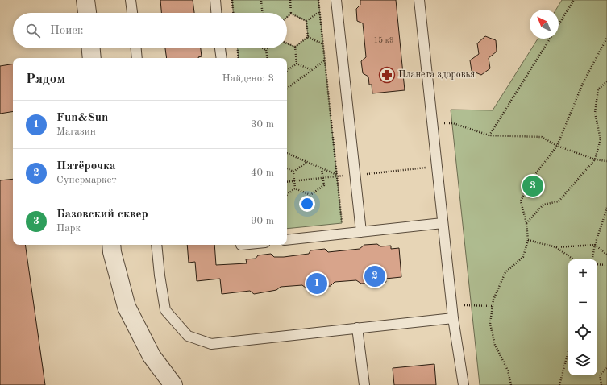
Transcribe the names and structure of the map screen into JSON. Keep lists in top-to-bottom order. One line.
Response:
{"places":{"pharmacy":["Планета здоровья"]},"house_numbers":["15 к9"],"north":"top left","page":{"search":"Поиск","heading":["Рядом","Найдено: 3"],"list":[{"mark":"1","name":"Fun&Sun","note":"Магазин","value":"30 m"},{"mark":"2","name":"Пятёрочка","note":"Супермаркет","value":"40 m"},{"mark":"3","name":"Базовский сквер","note":"Парк","value":"90 m"}],"pins":["3","2","1"],"map_buttons":["+","−"]}}
